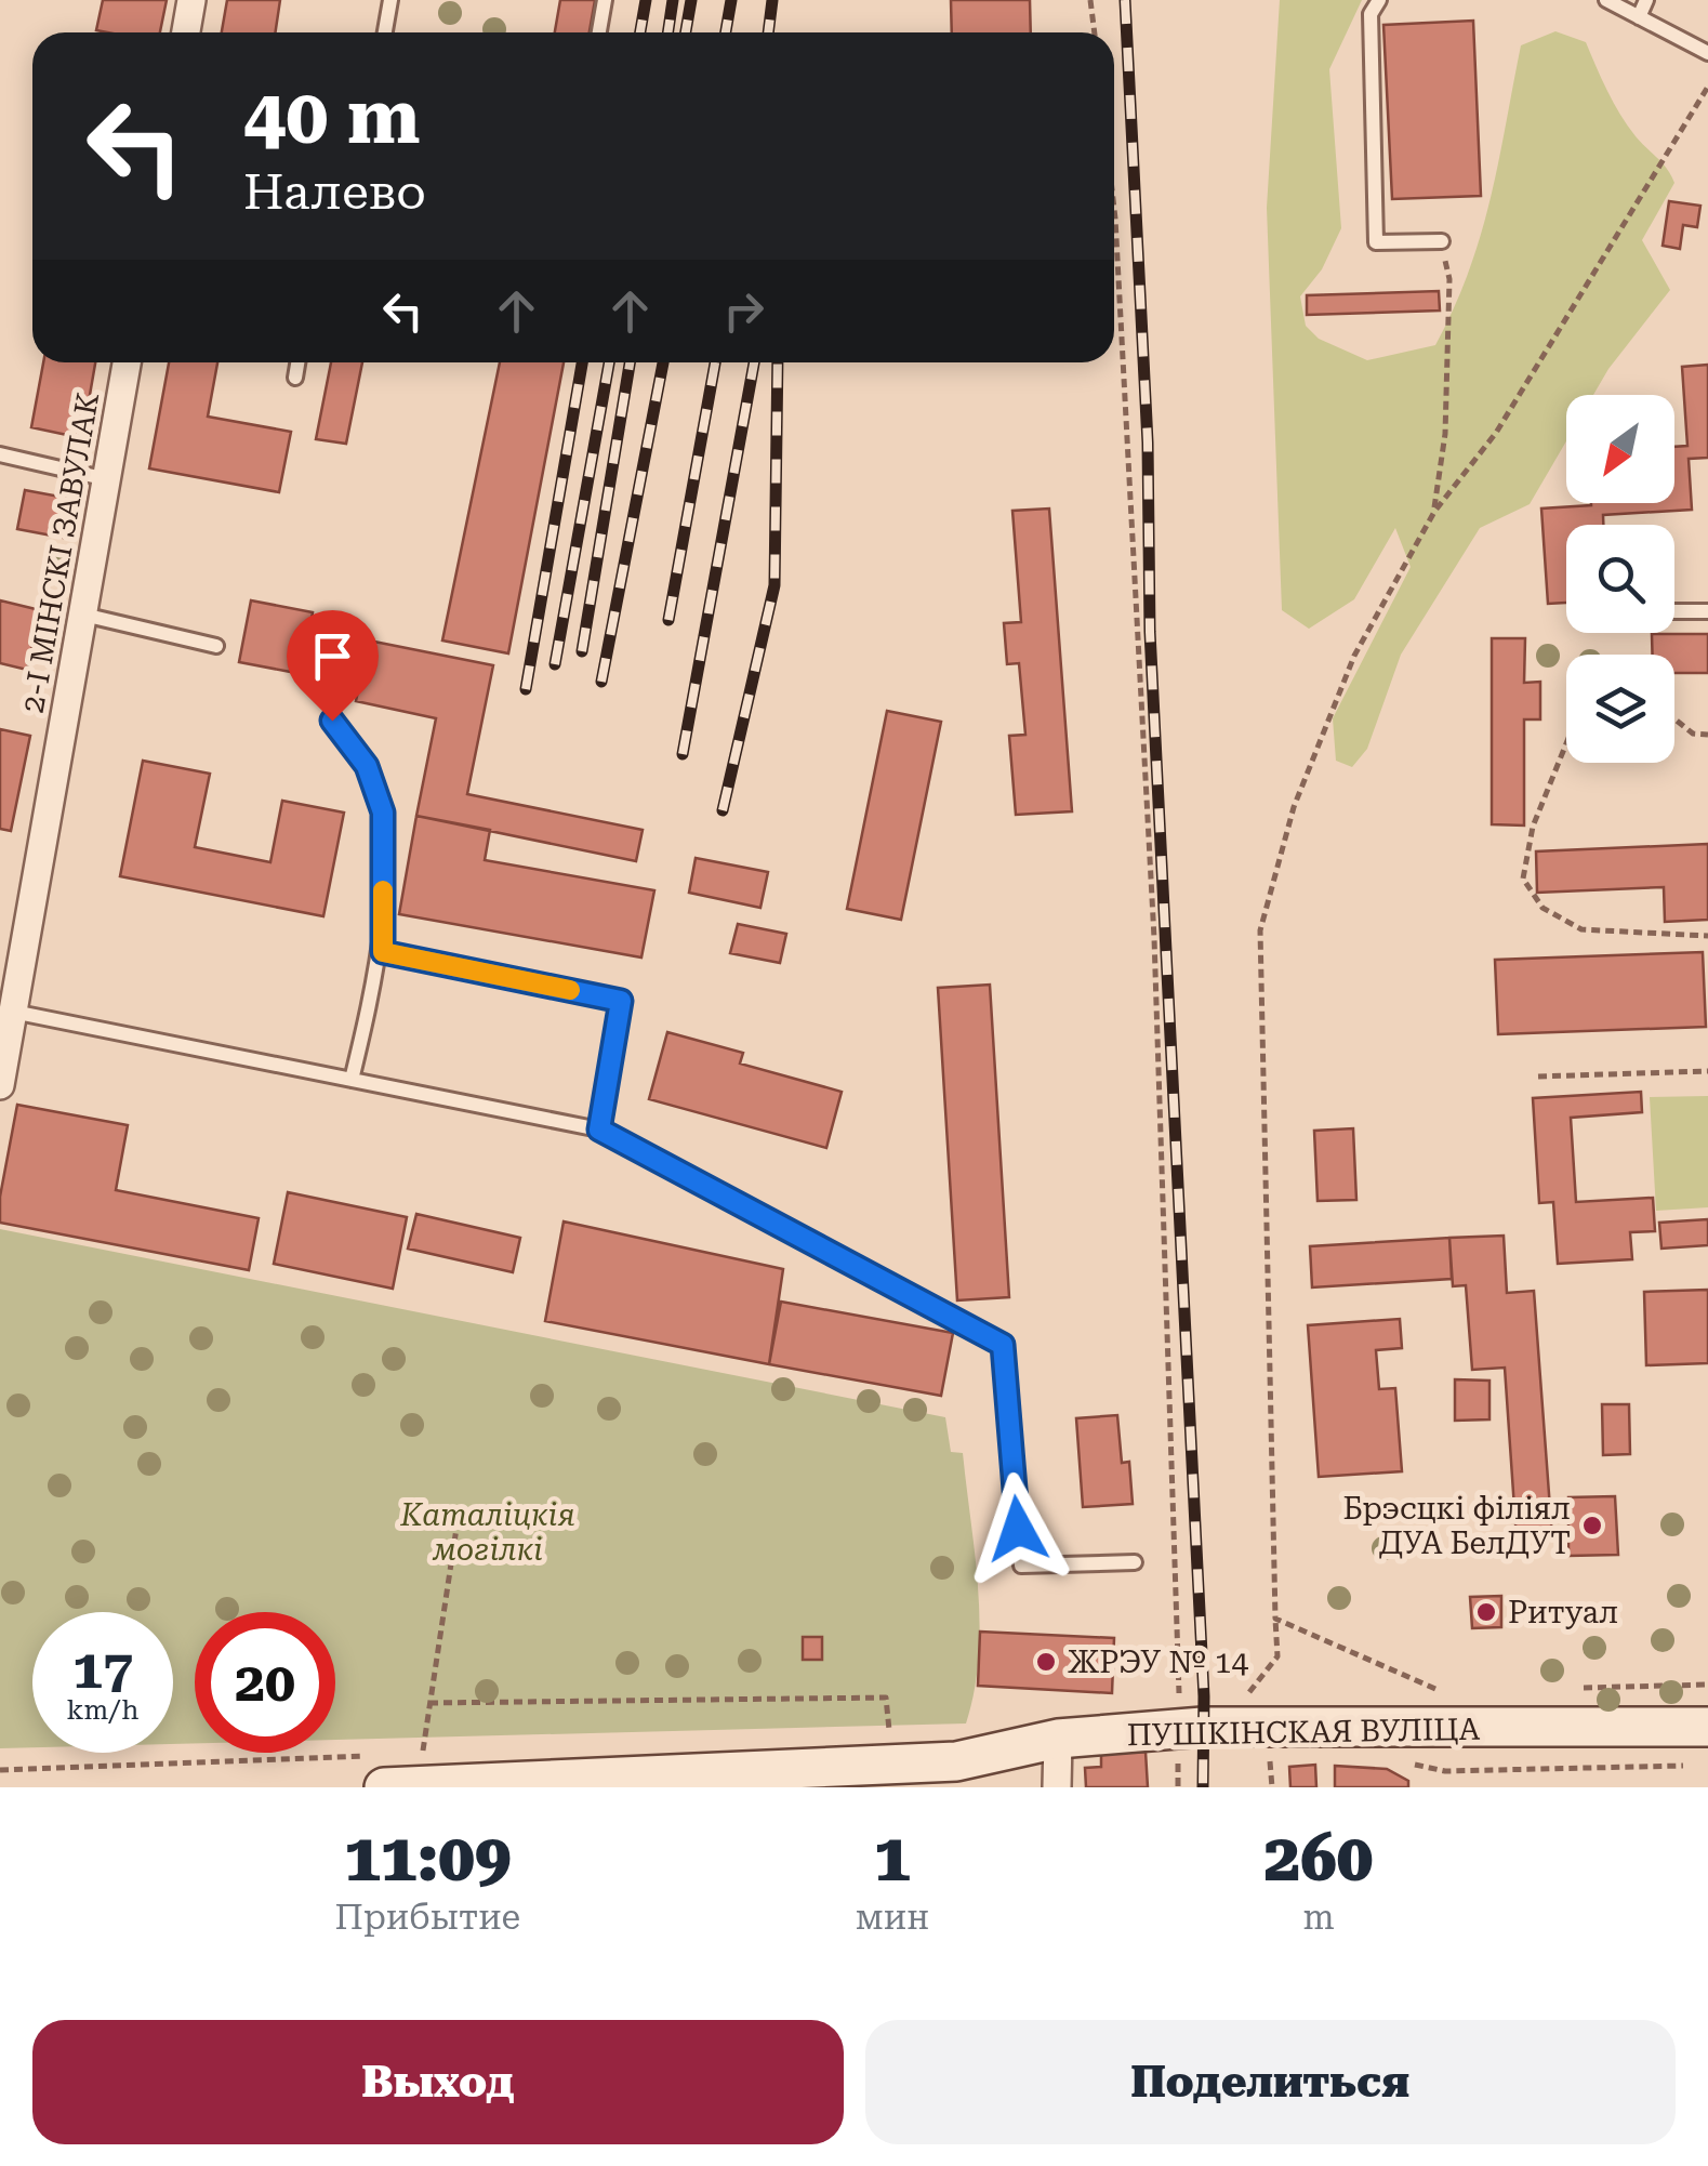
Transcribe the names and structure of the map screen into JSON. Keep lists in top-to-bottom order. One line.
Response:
{"streets":{"main road":["ПУШКІНСКАЯ ВУЛІЦА"],"street":["2-І МІНСКІ ЗАВУЛАК"]},"parks":["Каталіцкія могілкі"],"places":["Брэсцкі філіял ДУА БелДУТ","Ритуал","ЖРЭУ № 14"],"north":"bottom left","page":{"turn":["40 m","Налево"],"speed":"17 km/h","limit":"20","eta":["11:09","Прибытие","1","мин","260","m"],"buttons":["Выход","Поделиться"]}}
